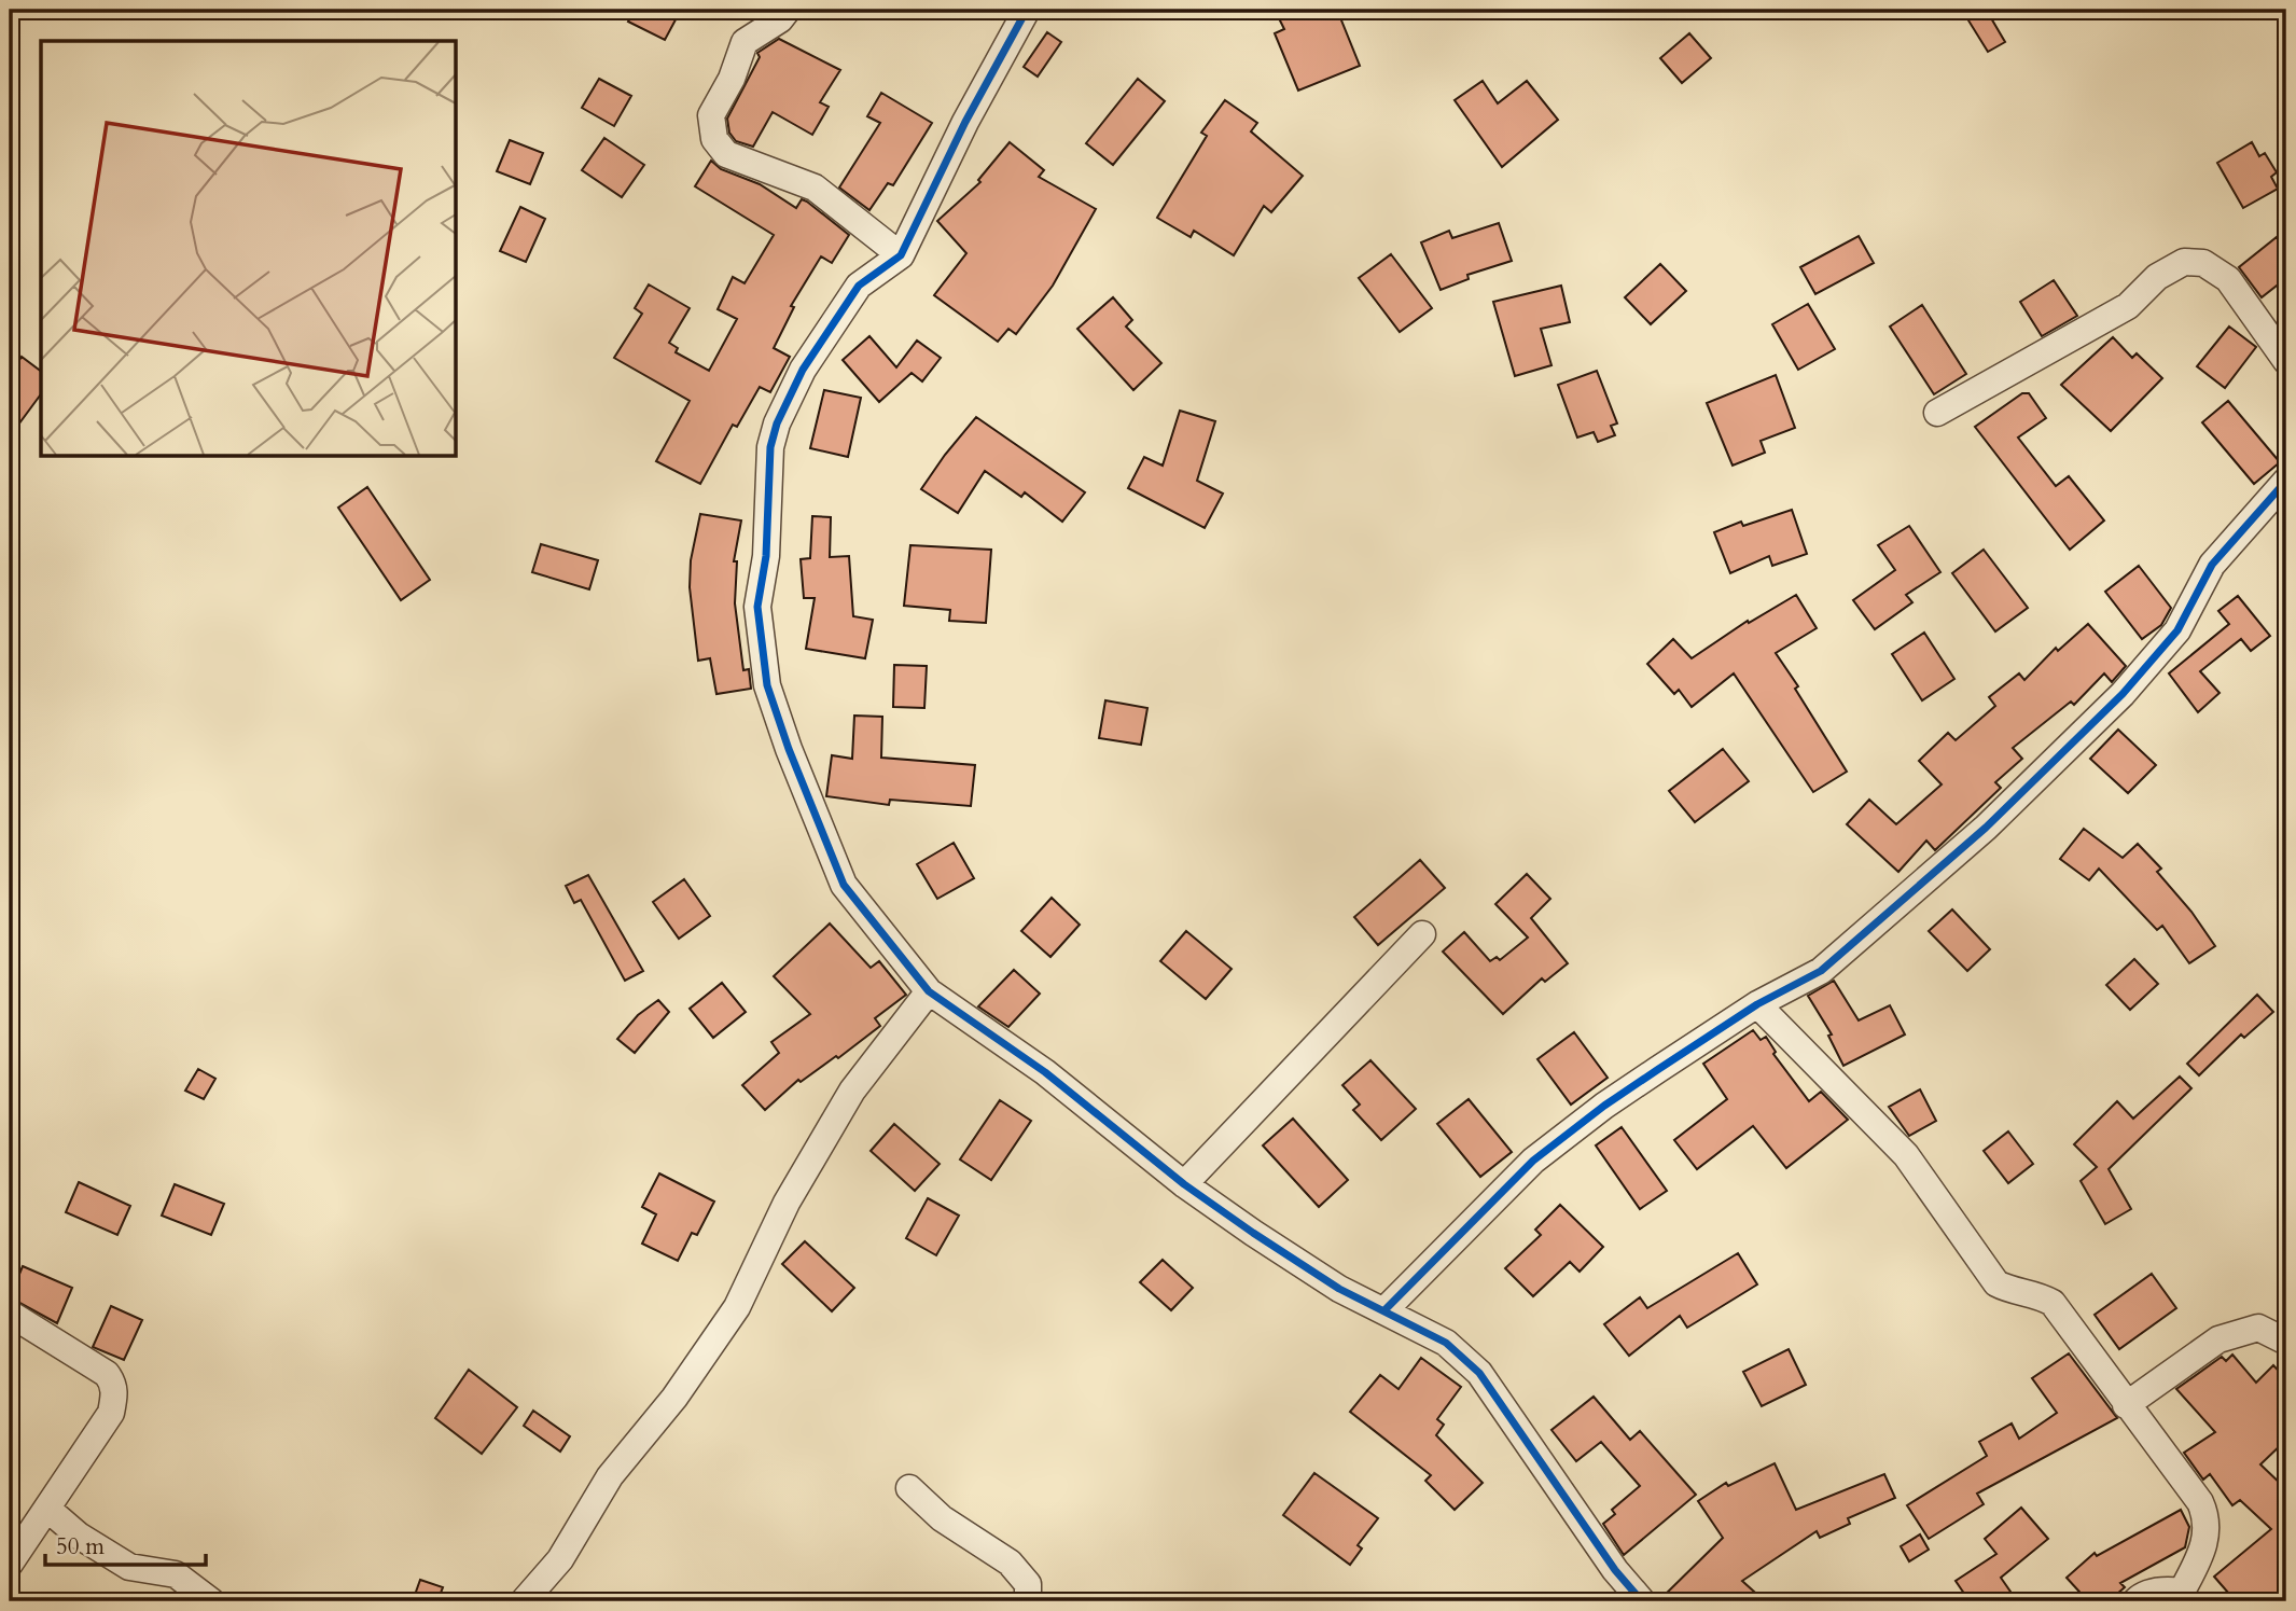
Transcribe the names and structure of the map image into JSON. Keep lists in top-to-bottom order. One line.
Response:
{"scale_bar":"50 m"}
